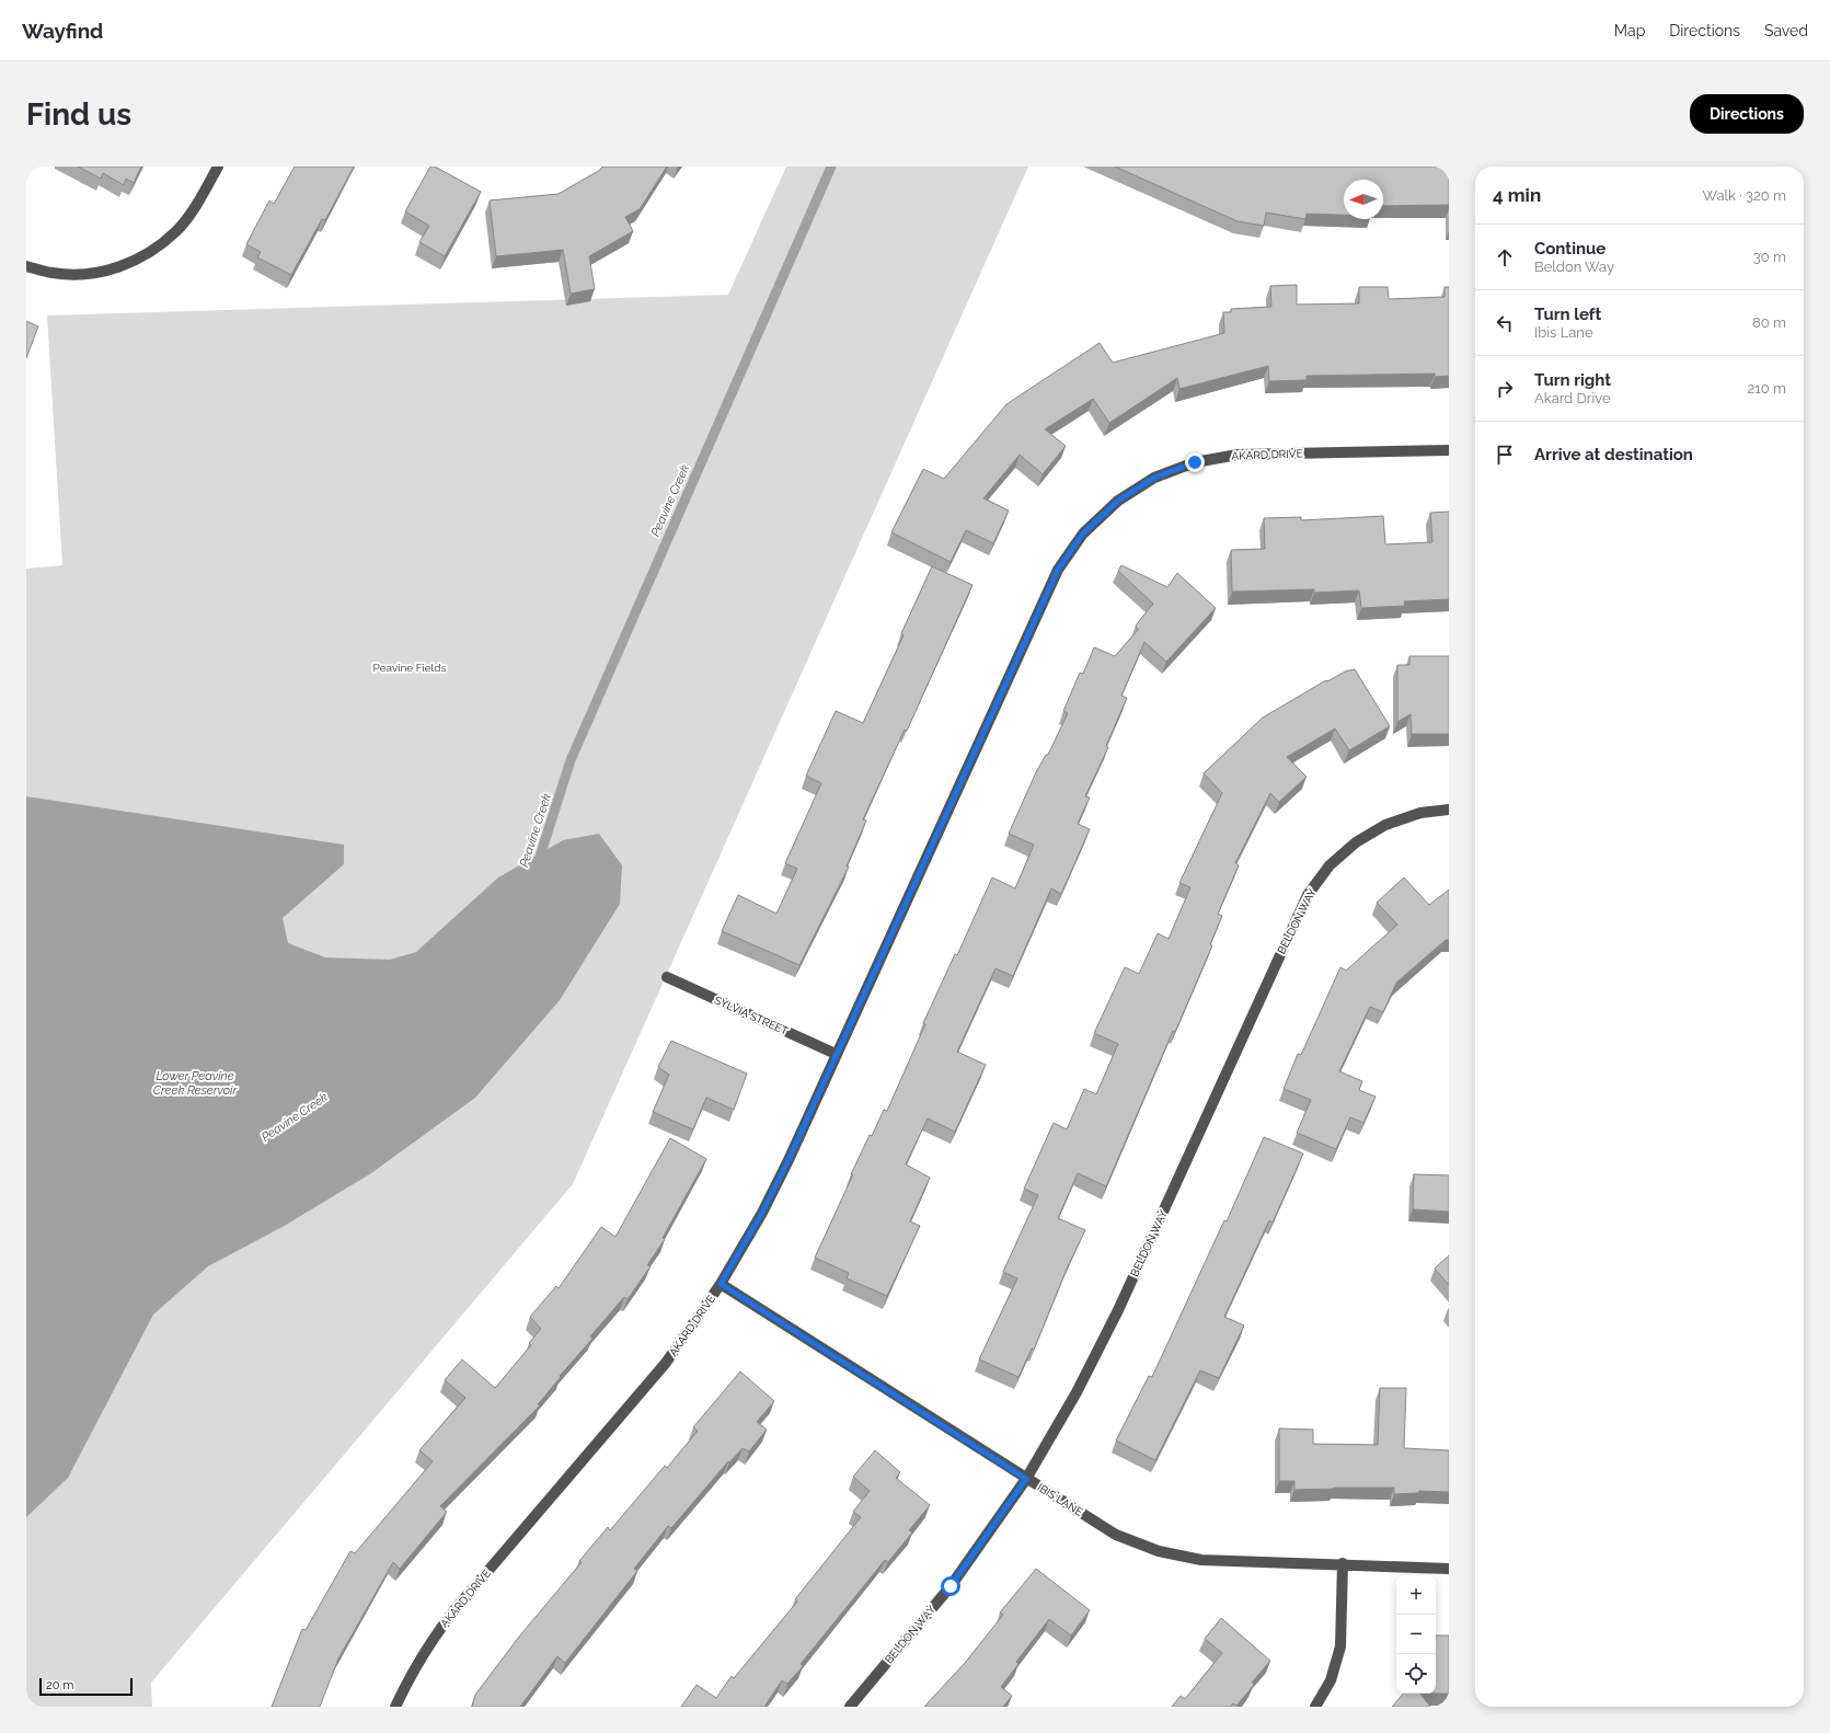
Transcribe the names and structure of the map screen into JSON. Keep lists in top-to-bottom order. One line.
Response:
{"streets":{"street":["AKARD DRIVE","BELDON WAY","SYLVIA STREET","IBIS LANE"]},"crossings":[["AKARD DRIVE","SYLVIA STREET"],["AKARD DRIVE","IBIS LANE"],["BELDON WAY","IBIS LANE"]],"water":["Peavine Creek","Lower Peavine Creek Reservoir"],"parks":["Peavine Fields"],"scale_bar":"20 m","north":"left","page":{"header":"Wayfind","nav":["Map","Directions","Saved"],"buttons":"Directions","title":"Find us","heading":["4 min","Walk · 320 m"],"list":[["Continue","Beldon Way","30 m"],["Turn left","Ibis Lane","80 m"],["Turn right","Akard Drive","210 m"],"Arrive at destination"],"map_buttons":["+","−"],"scale":"20 m"}}
